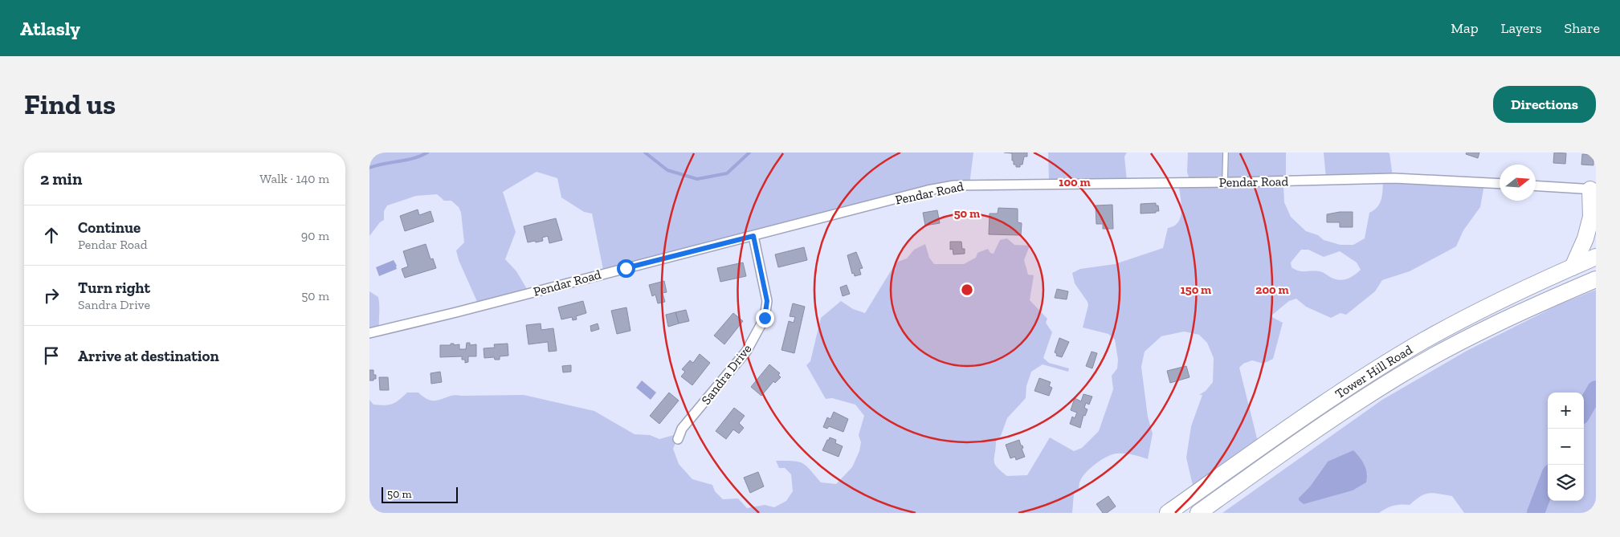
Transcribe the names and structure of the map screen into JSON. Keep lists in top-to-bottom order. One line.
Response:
{"streets":{"highway":["Tower Hill Road"],"street":["Pendar Road","Sandra Drive"]},"crossings":[["Pendar Road","Sandra Drive"]],"scale_bar":"50 m","north":"right","page":{"header":"Atlasly","nav":["Map","Layers","Share"],"buttons":"Directions","title":"Find us","heading":["2 min","Walk · 140 m"],"list":[["Continue","Pendar Road","90 m"],["Turn right","Sandra Drive","50 m"],"Arrive at destination"],"map_buttons":["+","−"],"scale":"50 m"},"rings":["100 m","50 m","150 m","200 m"]}
